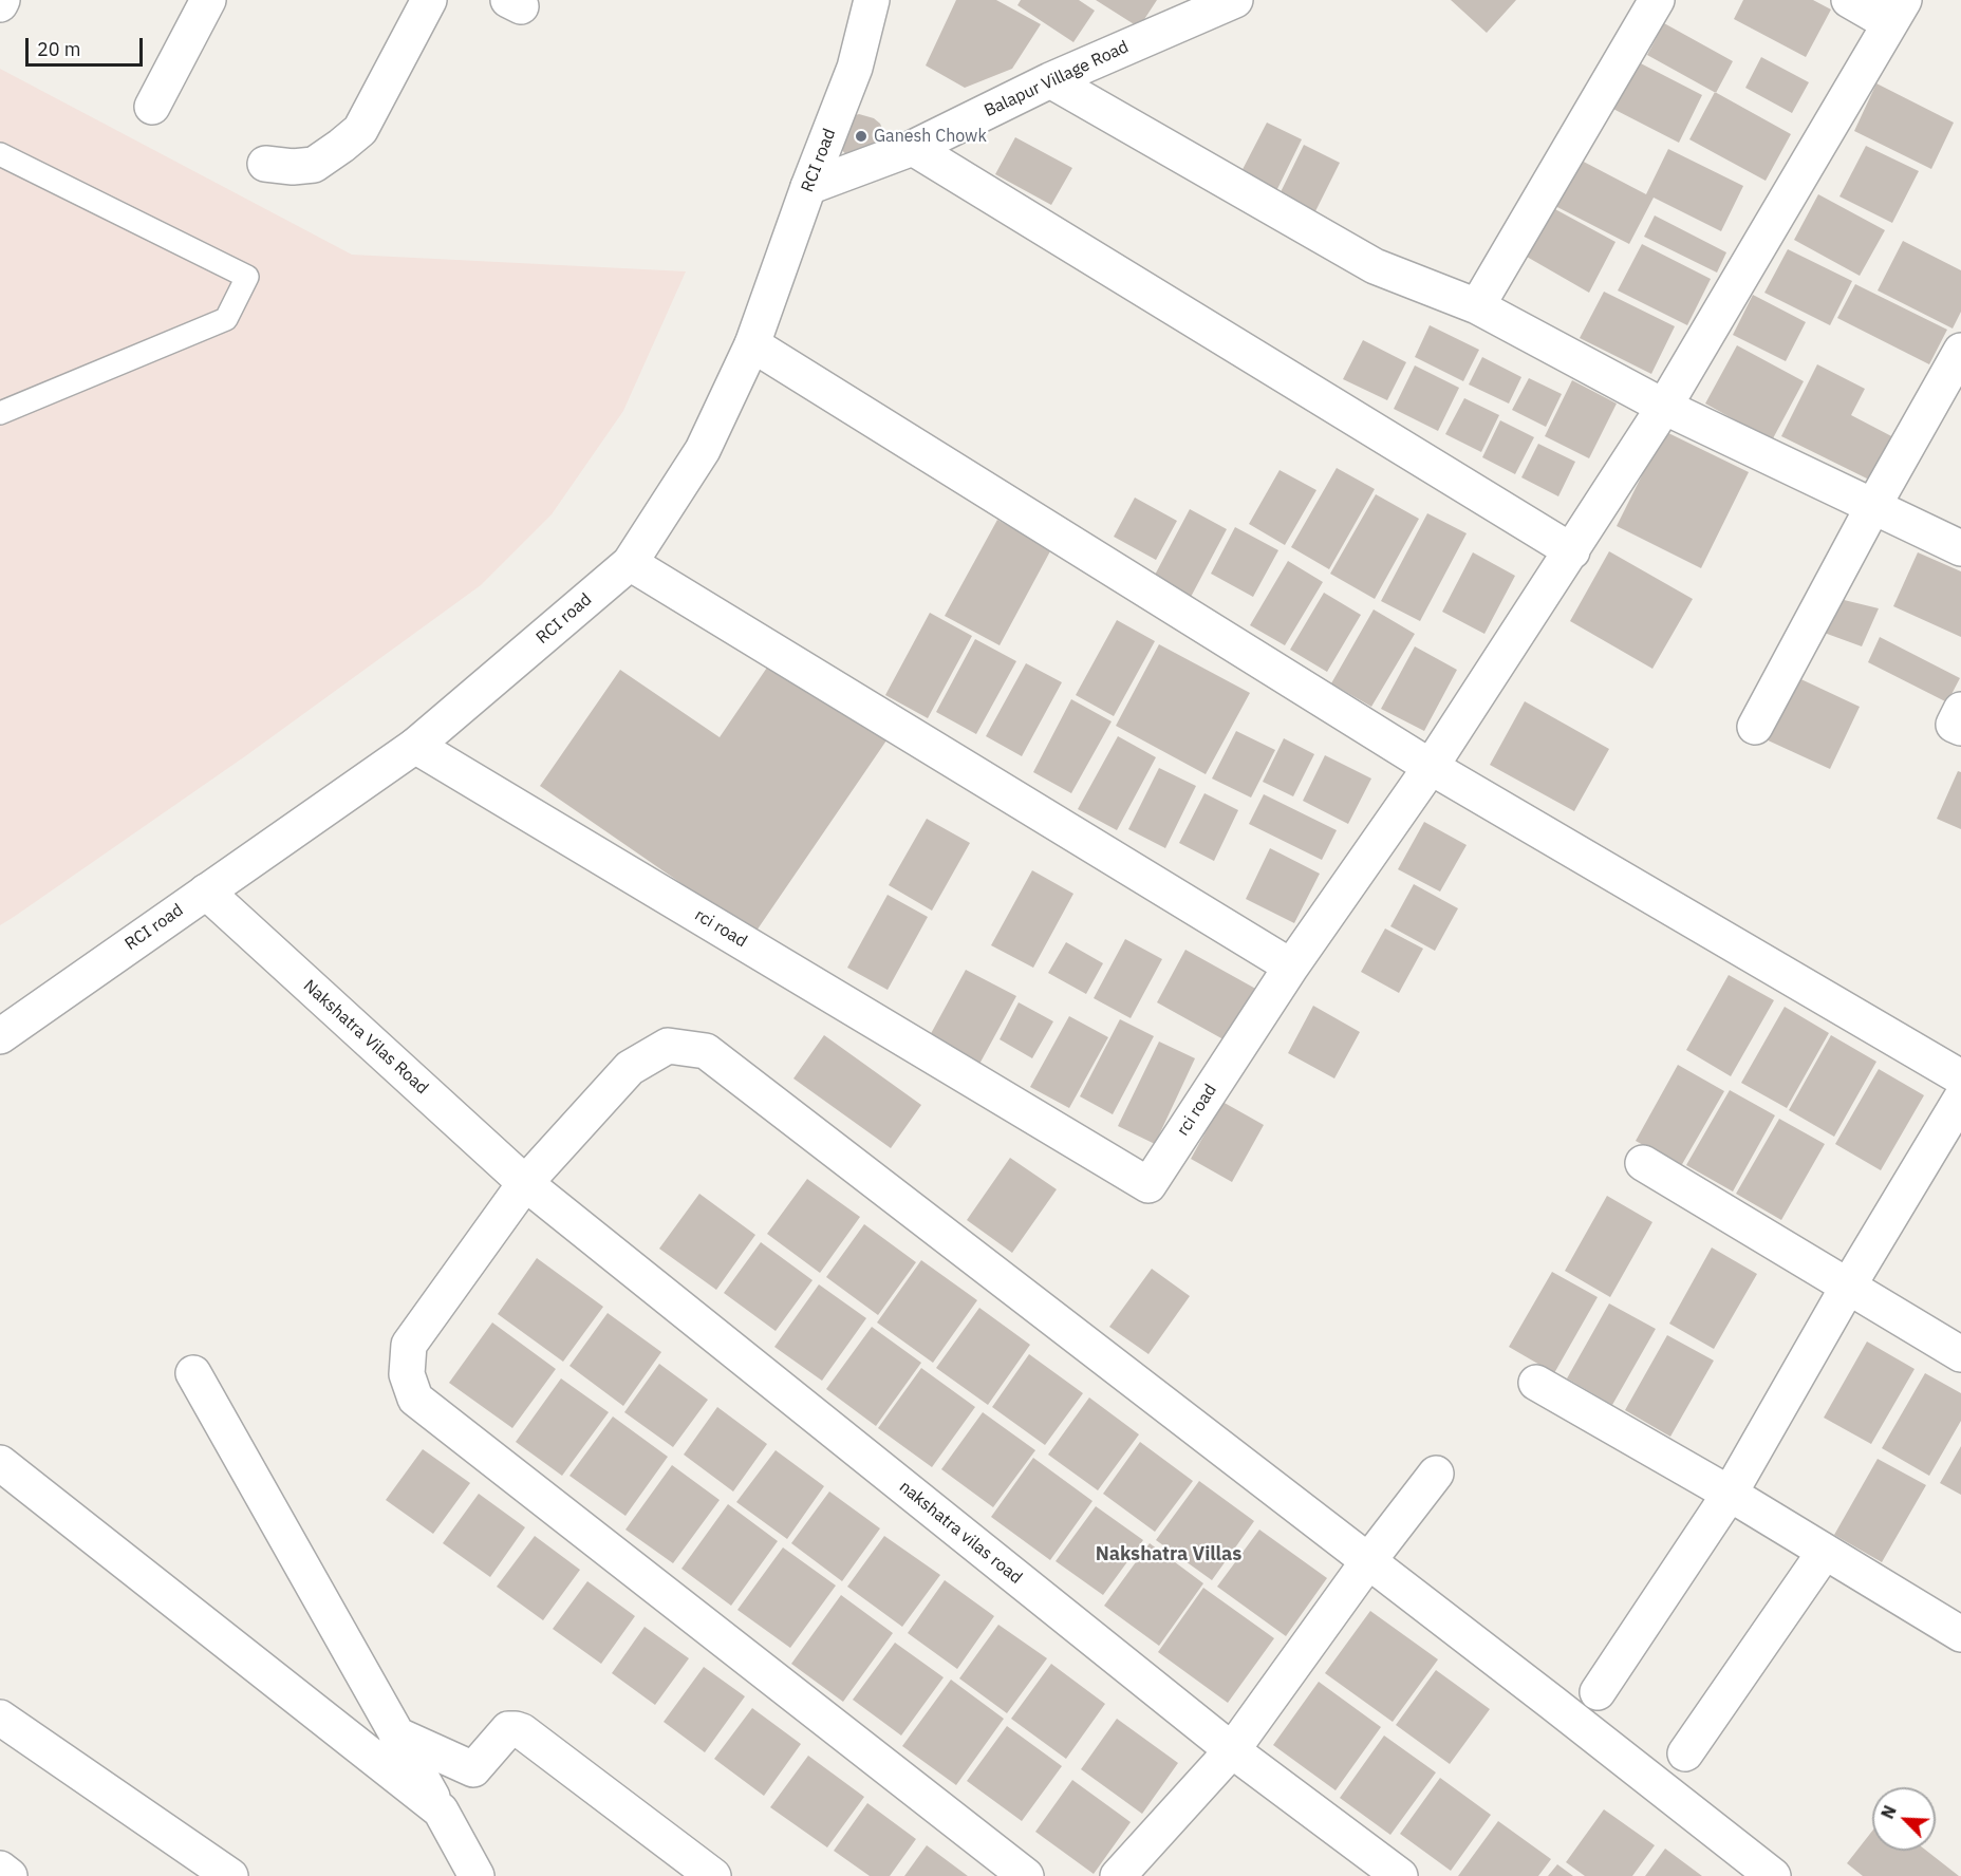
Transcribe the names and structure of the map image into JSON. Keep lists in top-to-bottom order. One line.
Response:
{"streets":{"street":["Balapur Village Road","RCI road","rci road","Nakshatra Vilas Road","nakshatra vilas road"]},"crossings":[["Balapur Village Road","RCI road"],["RCI road","rci road"],["RCI road","Nakshatra Vilas Road"],["Nakshatra Vilas Road","nakshatra vilas road"]],"districts":["Nakshatra Villas"],"places":["Ganesh Chowk"],"scale_bar":"20 m","north":"top left"}
